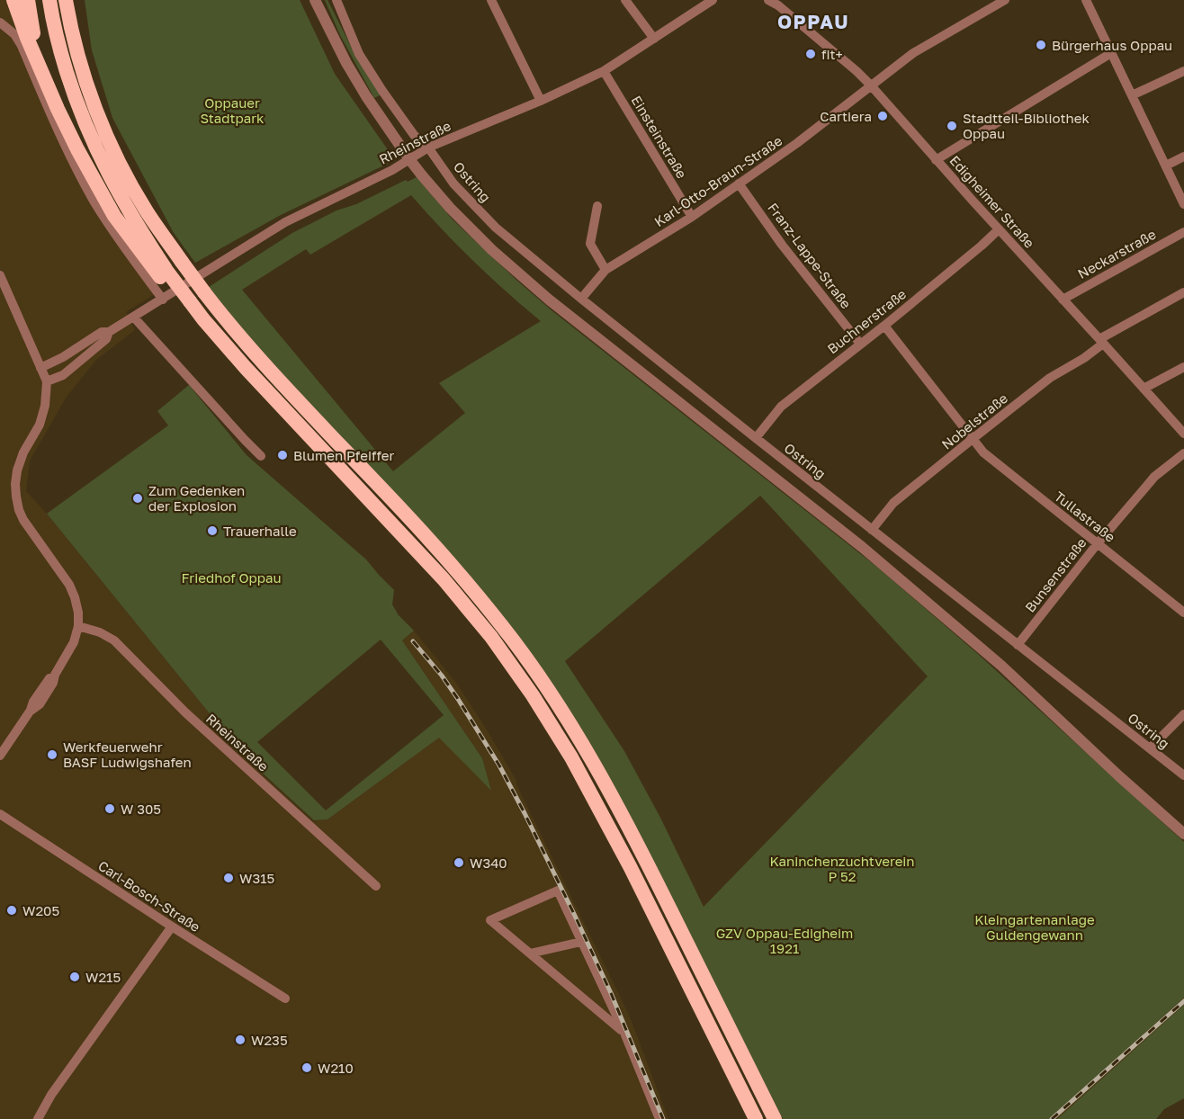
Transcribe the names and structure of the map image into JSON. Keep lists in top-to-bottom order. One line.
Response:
{"streets":{"street":["Einsteinstraße","Rheinstraße","Karl-Otto-Braun-Straße","Ostring","Edigheimer Straße","Neckarstraße","Franz-Lappe-Straße","Buchnerstraße","Nobelstraße","Tullastraße","Bunsenstraße","Carl-Bosch-Straße"]},"crossings":[["Einsteinstraße","Rheinstraße"],["Einsteinstraße","Karl-Otto-Braun-Straße"],["Rheinstraße","Ostring"],["Karl-Otto-Braun-Straße","Ostring"],["Karl-Otto-Braun-Straße","Edigheimer Straße"],["Karl-Otto-Braun-Straße","Franz-Lappe-Straße"],["Ostring","Buchnerstraße"],["Ostring","Nobelstraße"],["Ostring","Bunsenstraße"],["Edigheimer Straße","Neckarstraße"],["Edigheimer Straße","Buchnerstraße"],["Edigheimer Straße","Nobelstraße"],["Franz-Lappe-Straße","Buchnerstraße"],["Buchnerstraße","Tullastraße"],["Nobelstraße","Tullastraße"],["Tullastraße","Bunsenstraße"]],"districts":["OPPAU"],"parks":["Oppauer Stadtpark","Friedhof Oppau","Kaninchenzuchtverein P 52","Kleingartenanlage Guldengewann","GZV Oppau-Edigheim 1921"],"places":["Bürgerhaus Oppau","fit+","Cartiera","Stadtteil-Bibliothek Oppau","Blumen Pfeiffer","Zum Gedenken der Explosion","Trauerhalle","Werkfeuerwehr BASF Ludwigshafen","W 305","W340","W315","W205","W215","W235","W210"]}
